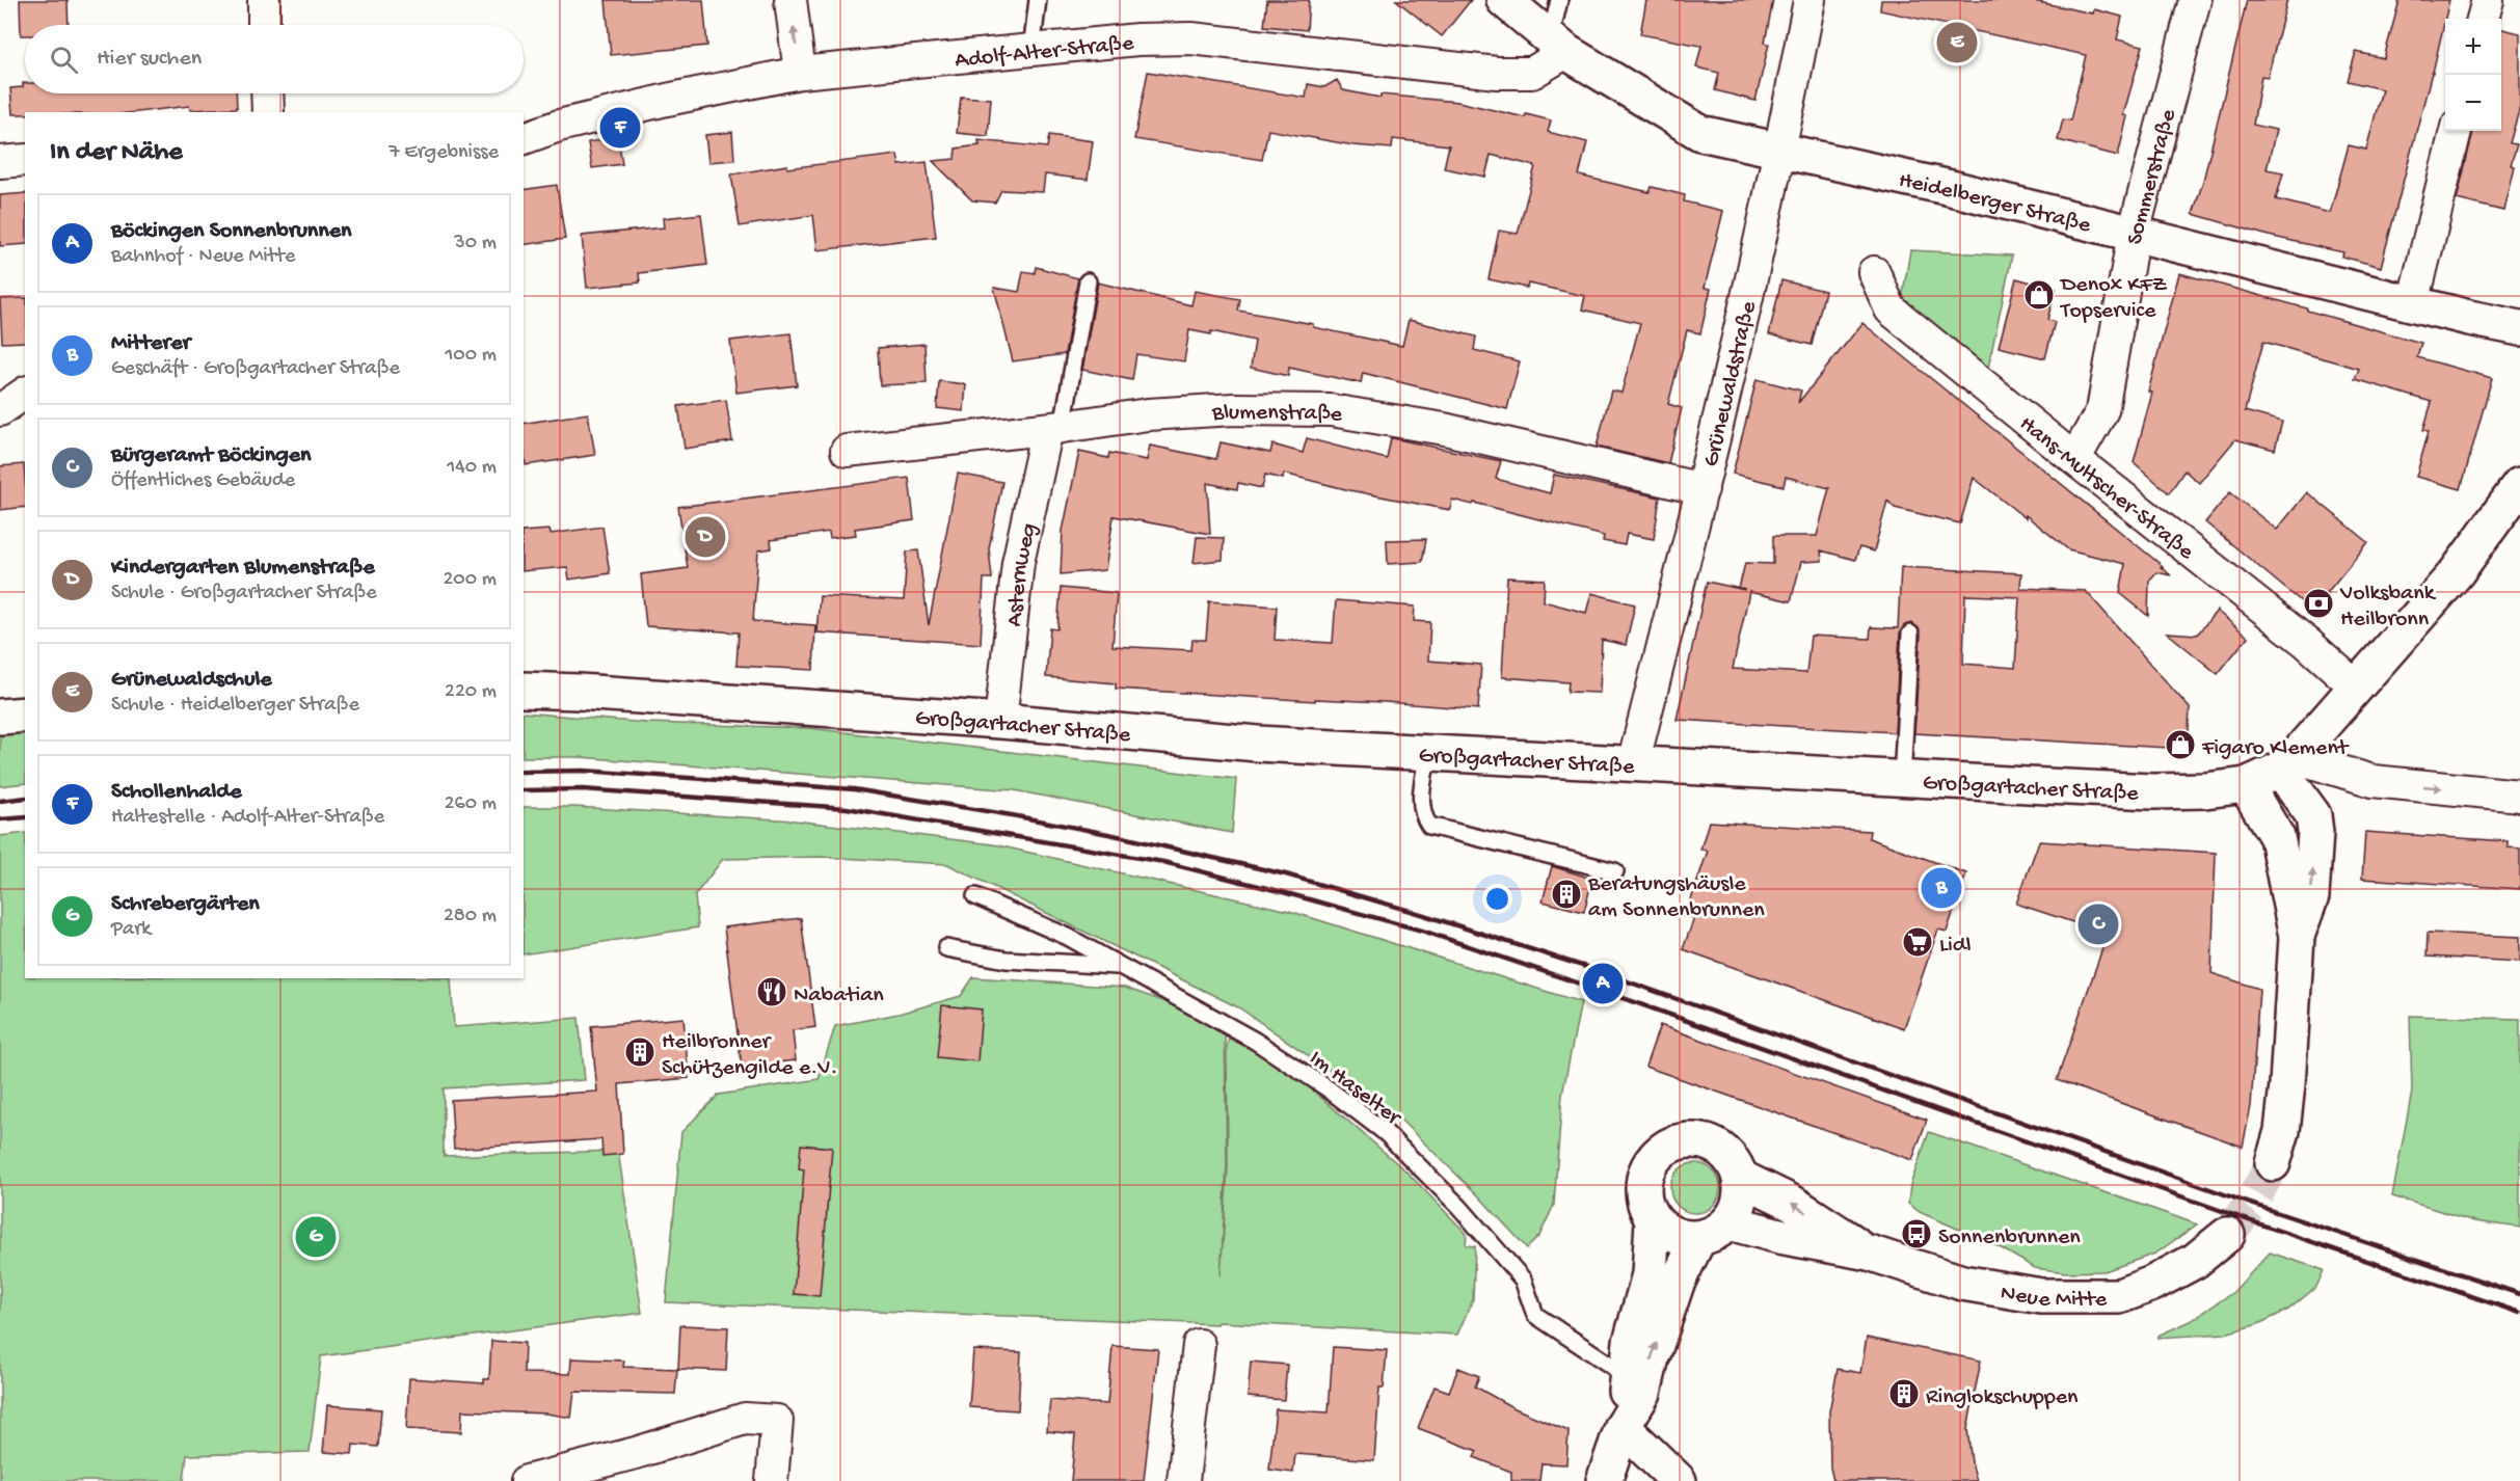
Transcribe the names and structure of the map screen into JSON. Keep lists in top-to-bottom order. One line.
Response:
{"streets":{"main road":["Heidelberger Straße","Großgartacher Straße","Neue Mitte"],"street":["Adolf-Alter-Straße","Sommerstraße","Grünewaldstraße","Blumenstraße","Hans-Multscher-Straße","Asternweg"],"lane":["Im Haselter"]},"crossings":[["Adolf-Alter-Straße","Heidelberger Straße"],["Sommerstraße","Heidelberger Straße"],["Sommerstraße","Hans-Multscher-Straße"],["Heidelberger Straße","Grünewaldstraße"],["Grünewaldstraße","Blumenstraße"],["Grünewaldstraße","Großgartacher Straße"],["Blumenstraße","Asternweg"],["Asternweg","Großgartacher Straße"]],"places":{"shop":["Denox KFZ Topservice","Figaro Klement"],"bank":["Volksbank Heilbronn"],"building":["Beratungshäusle am Sonnenbrunnen","Heilbronner Schützengilde e.V.","Ringlokschuppen"],"supermarket":["Lidl"],"restaurant":["Nabatian"],"bus stop":["Sonnenbrunnen"]},"page":{"map_buttons":["+","−"],"pins":["E","F","D","B","C","A","G"],"search":"Hier suchen","heading":["In der Nähe","7 Ergebnisse"],"list":[{"mark":"A","name":"Böckingen Sonnenbrunnen","note":"Bahnhof · Neue Mitte","value":"30 m"},{"mark":"B","name":"Mitterer","note":"Geschäft · Großgartacher Straße","value":"100 m"},{"mark":"C","name":"Bürgeramt Böckingen","note":"Öffentliches Gebäude","value":"140 m"},{"mark":"D","name":"Kindergarten Blumenstraße","note":"Schule · Großgartacher Straße","value":"200 m"},{"mark":"E","name":"Grünewaldschule","note":"Schule · Heidelberger Straße","value":"220 m"},{"mark":"F","name":"Schollenhalde","note":"Haltestelle · Adolf-Alter-Straße","value":"260 m"},{"mark":"G","name":"Schrebergärten","note":"Park","value":"280 m"}]}}
